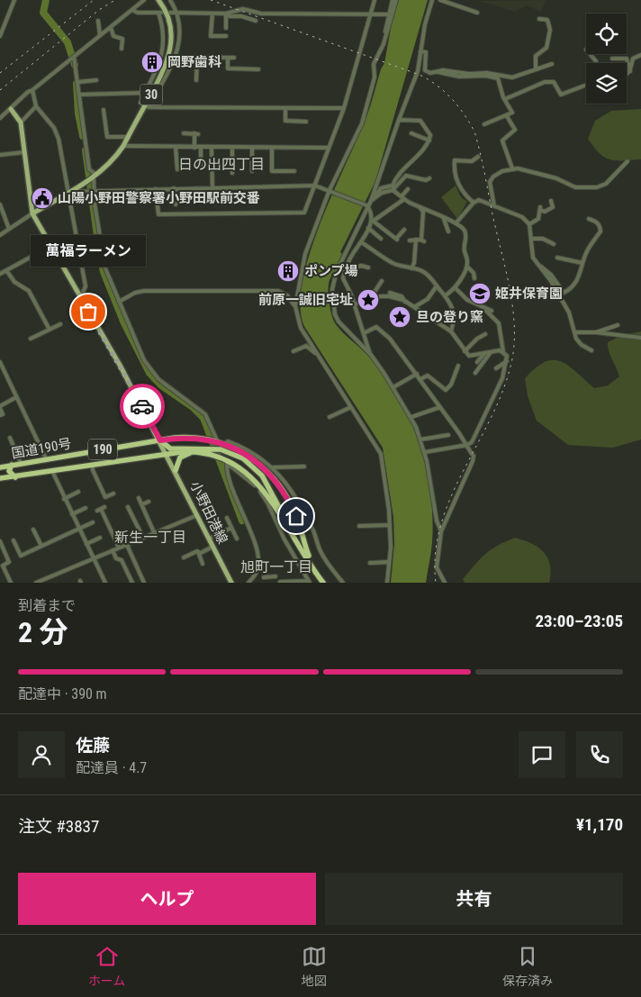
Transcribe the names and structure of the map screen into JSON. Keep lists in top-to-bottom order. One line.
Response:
{"streets":{"highway":["国道190号","190"],"main road":["30","小野田港線"]},"crossings":[["30","小野田港線"],["国道190号","小野田港線"]],"districts":["日の出四丁目","新生一丁目","旭町一丁目"],"places":{"building":["岡野歯科","ポンプ場"],"public building":["山陽小野田警察署小野田駅前交番"],"school or university":["姫井保育園"],"place":["前原一誠旧宅址","旦の登り窯"],"other":["萬福ラーメン"]},"page":{"bubble":"萬福ラーメン","heading":["2 分","到着まで","23:00–23:05"],"panel":["佐藤","配達員 · 4.7","注文 #3837","¥1,170"],"bar":"配達中 · 390 m","buttons":["ヘルプ","共有"],"tabs":["ホーム","地図","保存済み"]}}
